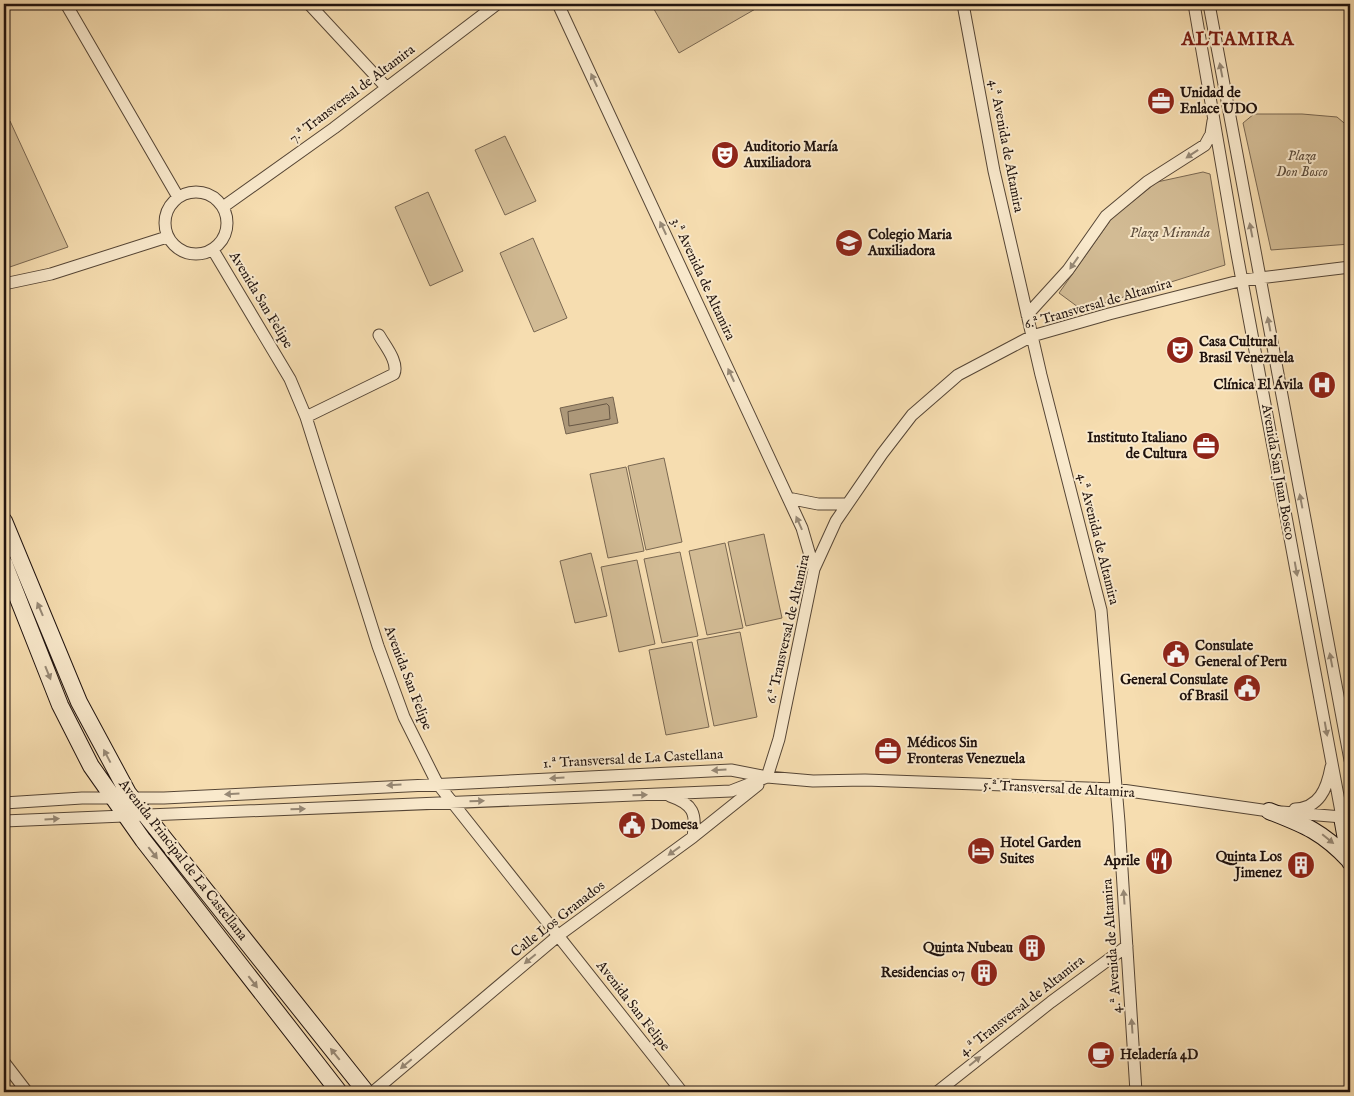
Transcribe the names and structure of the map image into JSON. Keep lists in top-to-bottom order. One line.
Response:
{"streets":{"street":["7.ª Transversal de Altamira","4.ª Avenida de Altamira","3.ª Avenida de Altamira","Avenida San Felipe","6.ª Transversal de Altamira","Avenida San Juan Bosco","1.ª Transversal de La Castellana","5.ª Transversal de Altamira","Avenida Principal de La Castellana","Calle Los Granados","4.ª Transversal de Altamira"]},"crossings":[["7.ª Transversal de Altamira","Avenida San Felipe"],["4.ª Avenida de Altamira","6.ª Transversal de Altamira"],["4.ª Avenida de Altamira","5.ª Transversal de Altamira"],["4.ª Avenida de Altamira","4.ª Transversal de Altamira"],["3.ª Avenida de Altamira","6.ª Transversal de Altamira"],["Avenida San Felipe","1.ª Transversal de La Castellana"],["Avenida San Felipe","Calle Los Granados"],["6.ª Transversal de Altamira","Avenida San Juan Bosco"],["6.ª Transversal de Altamira","1.ª Transversal de La Castellana"],["6.ª Transversal de Altamira","5.ª Transversal de Altamira"],["6.ª Transversal de Altamira","Calle Los Granados"],["Avenida San Juan Bosco","5.ª Transversal de Altamira"],["1.ª Transversal de La Castellana","5.ª Transversal de Altamira"],["1.ª Transversal de La Castellana","Avenida Principal de La Castellana"],["1.ª Transversal de La Castellana","Calle Los Granados"],["5.ª Transversal de Altamira","Calle Los Granados"]],"one_way":["3.ª Avenida de Altamira","Calle Los Granados","4.ª Transversal de Altamira"],"districts":["ALTAMIRA"],"parks":["Plaza Don Bosco","Plaza Miranda"],"places":{"office":["Unidad de Enlace UDO","Instituto Italiano de Cultura","Médicos Sin Fronteras Venezuela"],"theatre":["Auditorio María Auxiliadora","Casa Cultural Brasil Venezuela"],"school or university":["Colegio Maria Auxiliadora"],"hospital":["Clínica El Ávila"],"public building":["Consulate General of Peru","General Consulate of Brasil","Domesa"],"hotel":["Hotel Garden Suites"],"restaurant":["Aprile"],"building":["Quinta Los Jimenez","Quinta Nubeau","Residencias 07"],"cafe":["Heladería 4D"]}}
